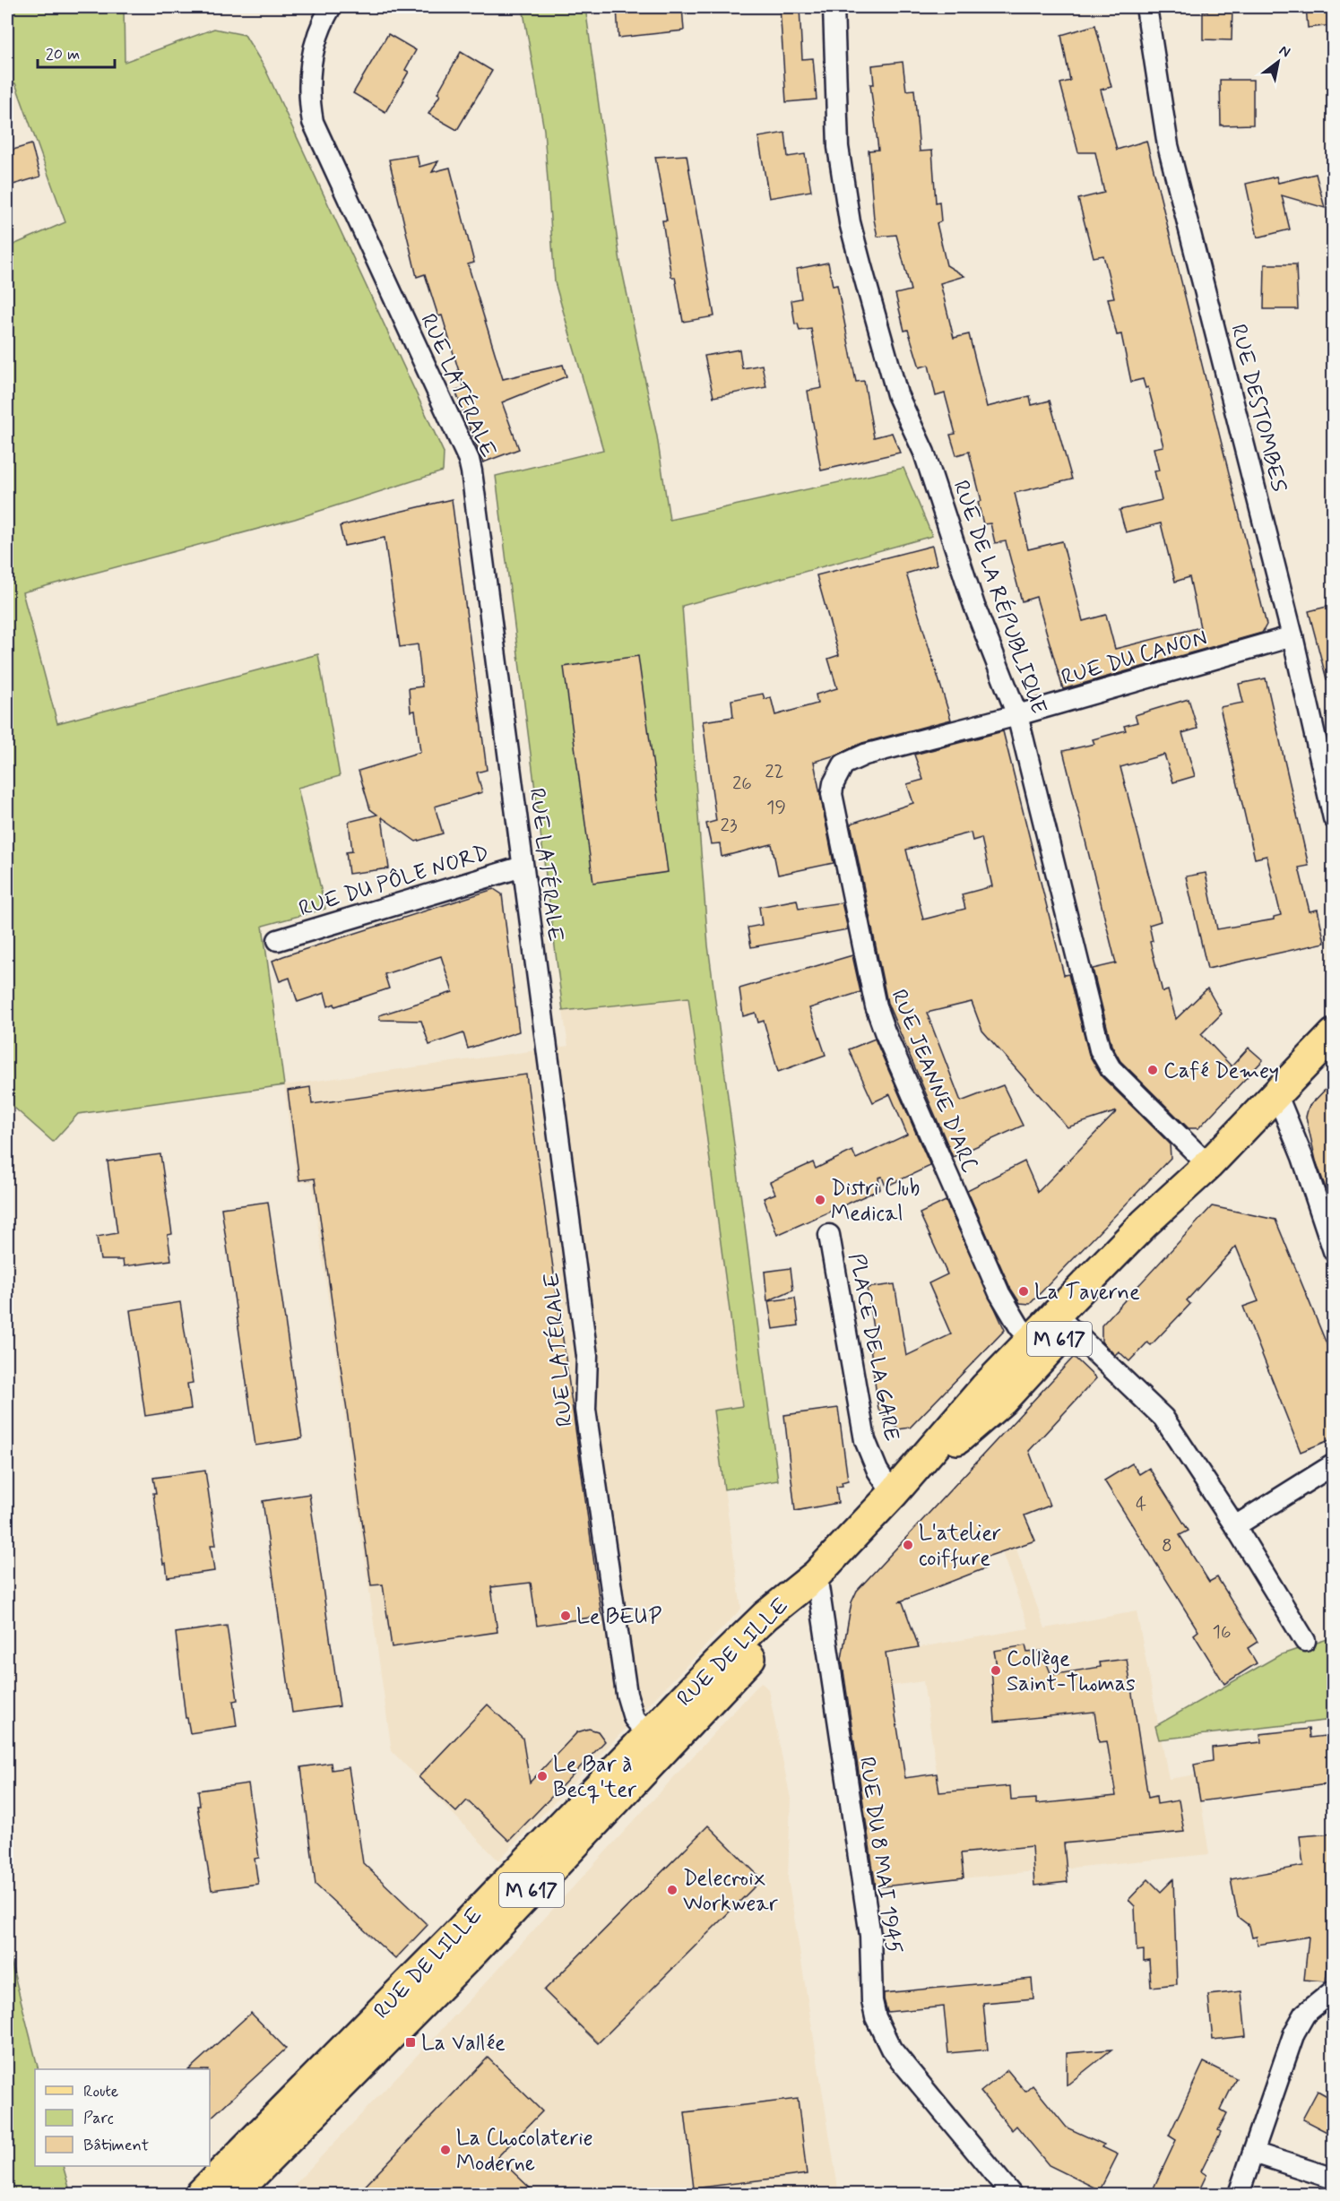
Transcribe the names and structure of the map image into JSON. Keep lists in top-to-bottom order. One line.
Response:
{"streets":{"main road":["M 617","RUE DE LILLE"],"street":["RUE LATÉRALE","RUE DESTOMBES","RUE DE LA RÉPUBLIQUE","RUE DU CANON","RUE DU PÔLE NORD","RUE JEANNE D'ARC","PLACE DE LA GARE","RUE DU 8 MAI 1945"]},"crossings":[["RUE LATÉRALE","RUE DU PÔLE NORD"],["RUE LATÉRALE","RUE DE LILLE"],["RUE DESTOMBES","RUE DU CANON"],["RUE DE LA RÉPUBLIQUE","RUE DU CANON"],["RUE DE LA RÉPUBLIQUE","RUE DE LILLE"],["RUE DU CANON","RUE JEANNE D'ARC"],["RUE JEANNE D'ARC","RUE DE LILLE"],["PLACE DE LA GARE","RUE DE LILLE"],["RUE DE LILLE","RUE DU 8 MAI 1945"]],"places":{"other":["Café Demey","Distri Club Medical","La Taverne","L'atelier coiffure","Le BEUP","Collège Saint-Thomas","Le Bar à Becq'ter","Delecroix Workwear","La Chocolaterie Moderne"],"transit":["La Vallée"]},"house_numbers":["22","26","19","23","4","8","16"],"legend":["Route","Parc","Bâtiment"],"scale_bar":"20 m","north":"top right"}
